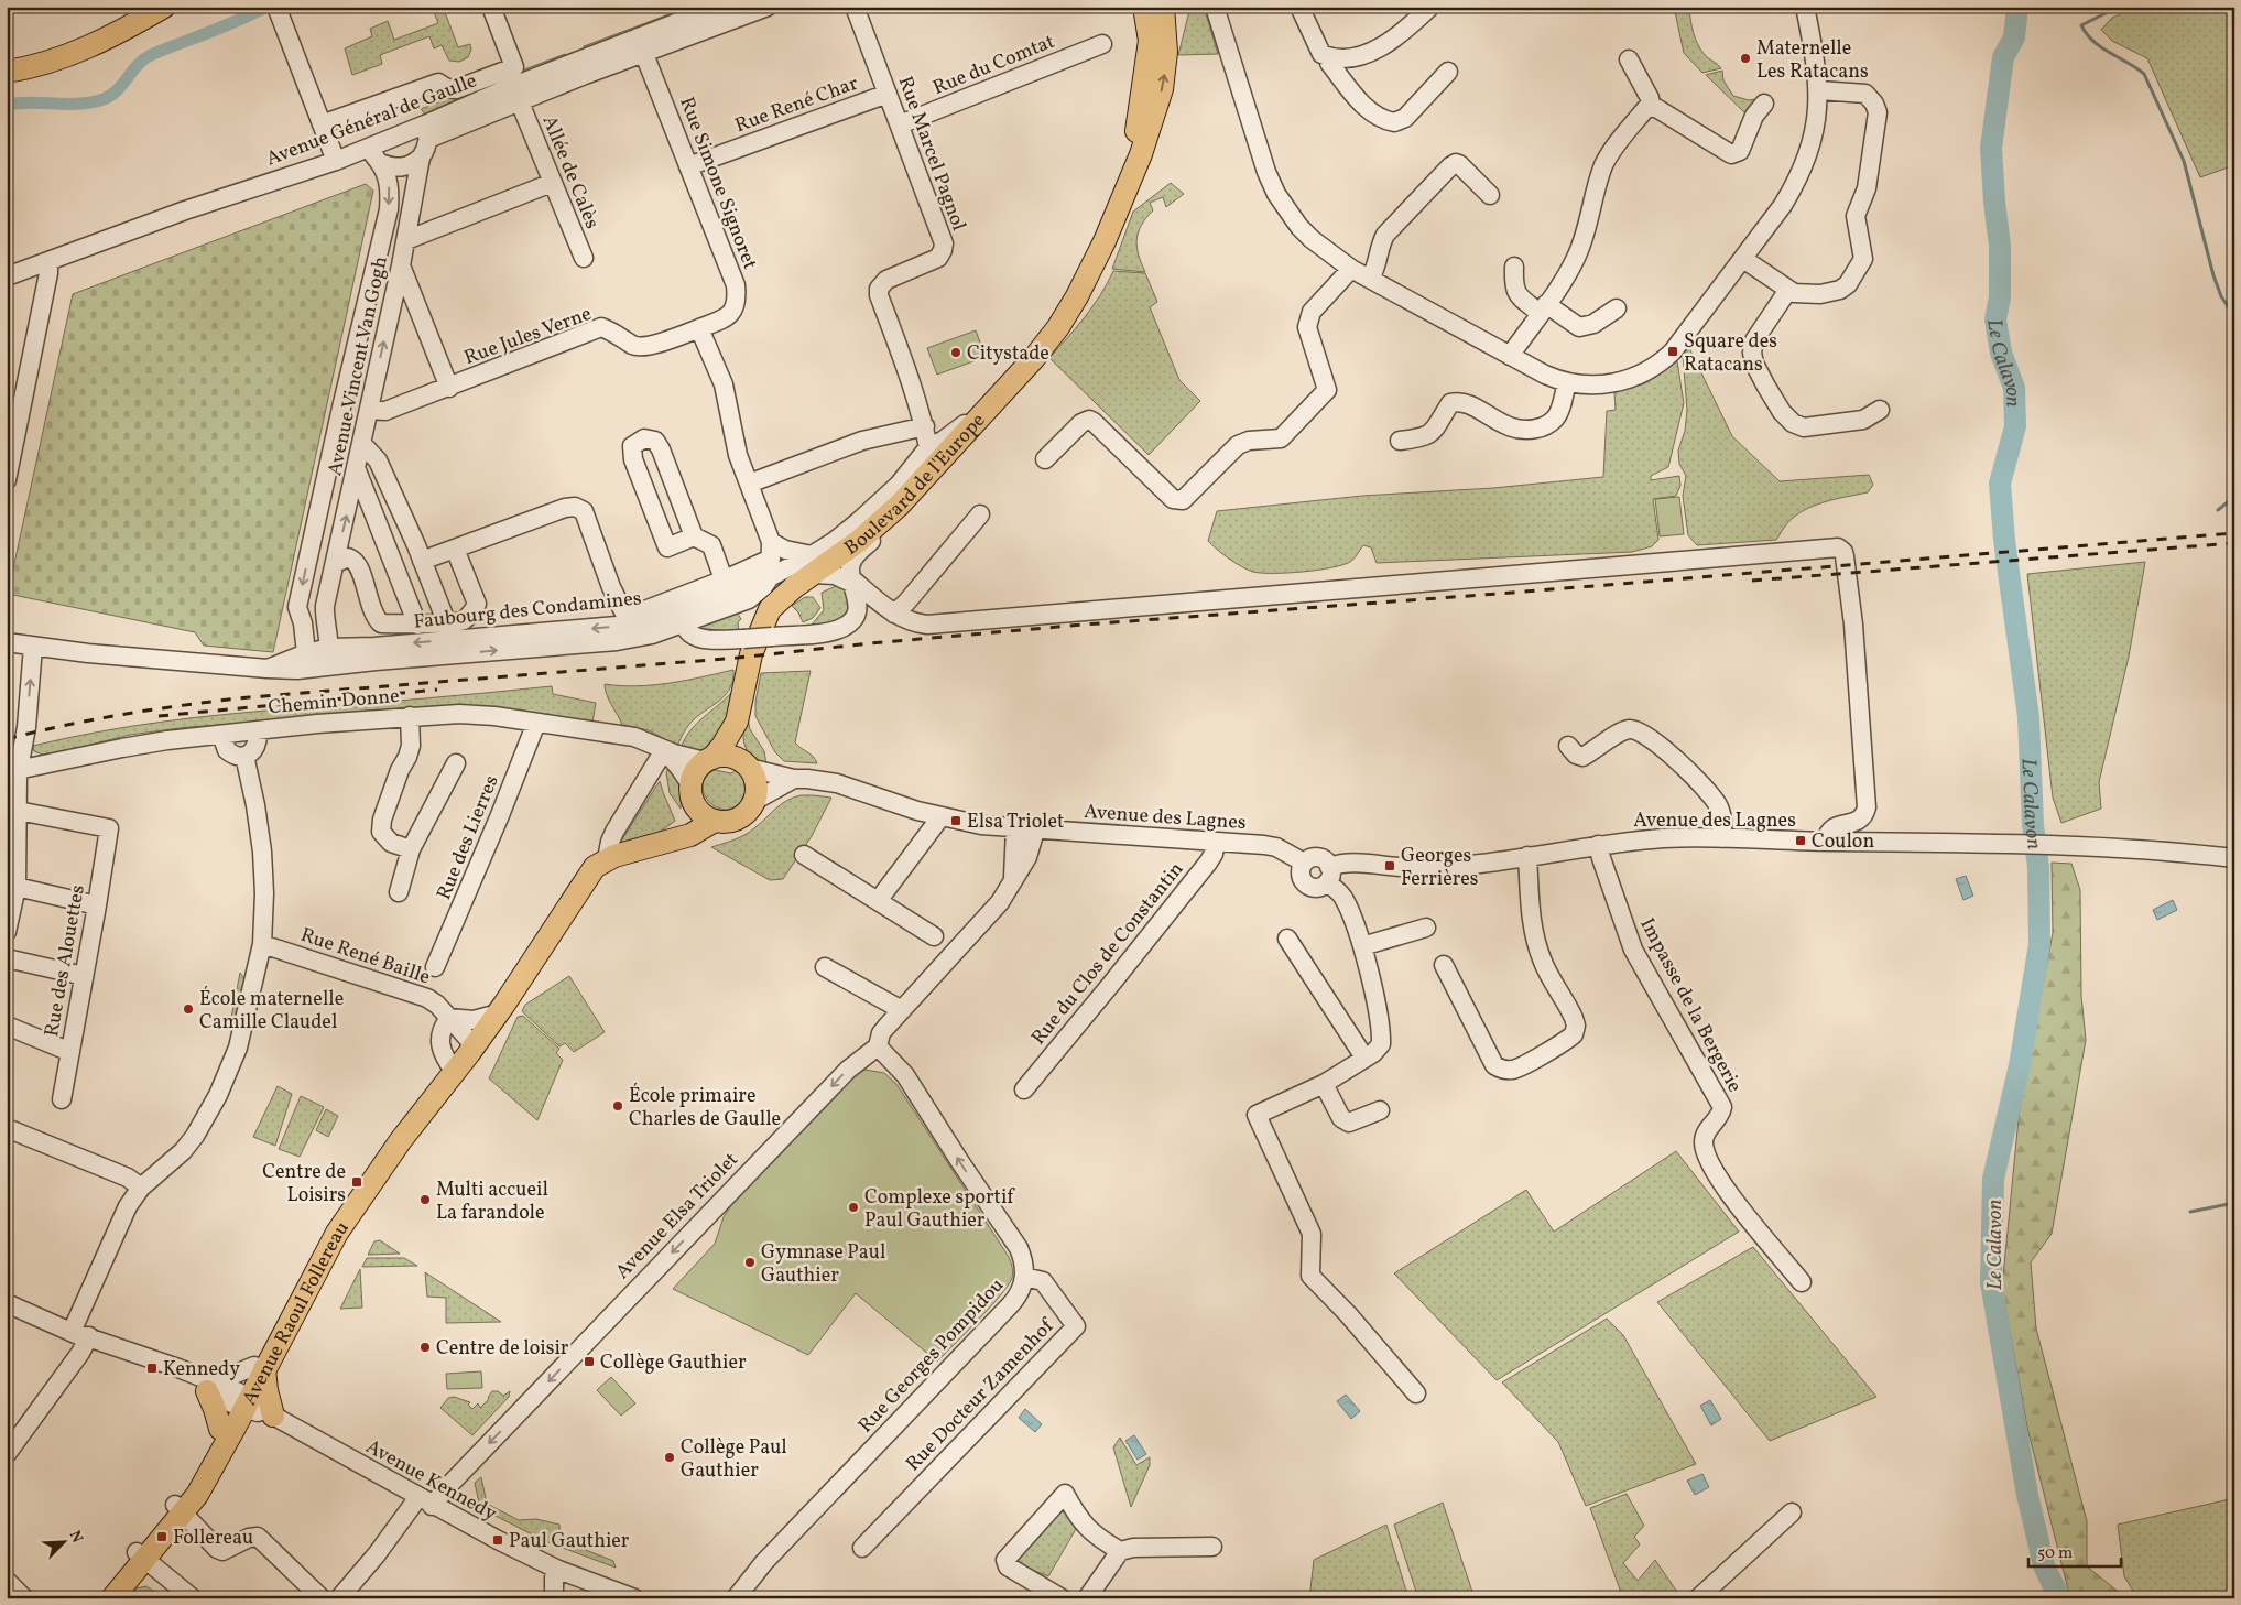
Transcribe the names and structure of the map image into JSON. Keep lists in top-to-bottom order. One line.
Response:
{"streets":{"main road":["Boulevard de l'Europe","Avenue Raoul Follereau"],"street":["Rue du Comtat","Rue René Char","Avenue Général de Gaulle","Rue Marcel Pagnol","Allée de Calès","Rue Simone Signoret","Rue Jules Verne","Avenue Vincent Van Gogh","Faubourg des Condamines","Chemin Donne","Avenue des Lagnes","Rue des Lierres","Rue du Clos de Constantin","Rue René Baille","Rue des Alouettes","Impasse de la Bergerie","Avenue Elsa Triolet","Rue Georges Pompidou","Rue Docteur Zamenhof","Avenue Kennedy"]},"crossings":[["Rue du Comtat","Rue Marcel Pagnol"],["Rue René Char","Rue Marcel Pagnol"],["Rue René Char","Rue Simone Signoret"],["Avenue Général de Gaulle","Rue Simone Signoret"],["Avenue Général de Gaulle","Avenue Vincent Van Gogh"],["Rue Marcel Pagnol","Boulevard de l'Europe"],["Rue Simone Signoret","Rue Jules Verne"],["Rue Jules Verne","Avenue Vincent Van Gogh"],["Avenue Vincent Van Gogh","Faubourg des Condamines"],["Boulevard de l'Europe","Chemin Donne"],["Boulevard de l'Europe","Avenue des Lagnes"],["Boulevard de l'Europe","Avenue Raoul Follereau"],["Chemin Donne","Avenue des Lagnes"],["Chemin Donne","Rue des Lierres"],["Chemin Donne","Avenue Raoul Follereau"],["Avenue des Lagnes","Rue du Clos de Constantin"],["Avenue des Lagnes","Impasse de la Bergerie"],["Avenue des Lagnes","Avenue Elsa Triolet"],["Avenue des Lagnes","Avenue Raoul Follereau"],["Rue René Baille","Avenue Raoul Follereau"],["Avenue Elsa Triolet","Rue Georges Pompidou"],["Avenue Elsa Triolet","Avenue Kennedy"],["Avenue Raoul Follereau","Avenue Kennedy"],["Rue Georges Pompidou","Rue Docteur Zamenhof"]],"one_way":["Avenue Elsa Triolet","Rue Georges Pompidou"],"water":["Le Calavon"],"places":{"other":["Maternelle Les Ratacans","Citystade","École maternelle Camille Claudel","École primaire Charles de Gaulle","Multi accueil La farandole","Complexe sportif Paul Gauthier","Gymnase Paul Gauthier","Centre de loisir","Collège Paul Gauthier"],"transit":["Square des Ratacans","Elsa Triolet","Coulon","Georges Ferrières","Centre de Loisirs","Collège Gauthier","Kennedy","Follereau","Paul Gauthier"]},"scale_bar":"50 m","north":"top right"}
